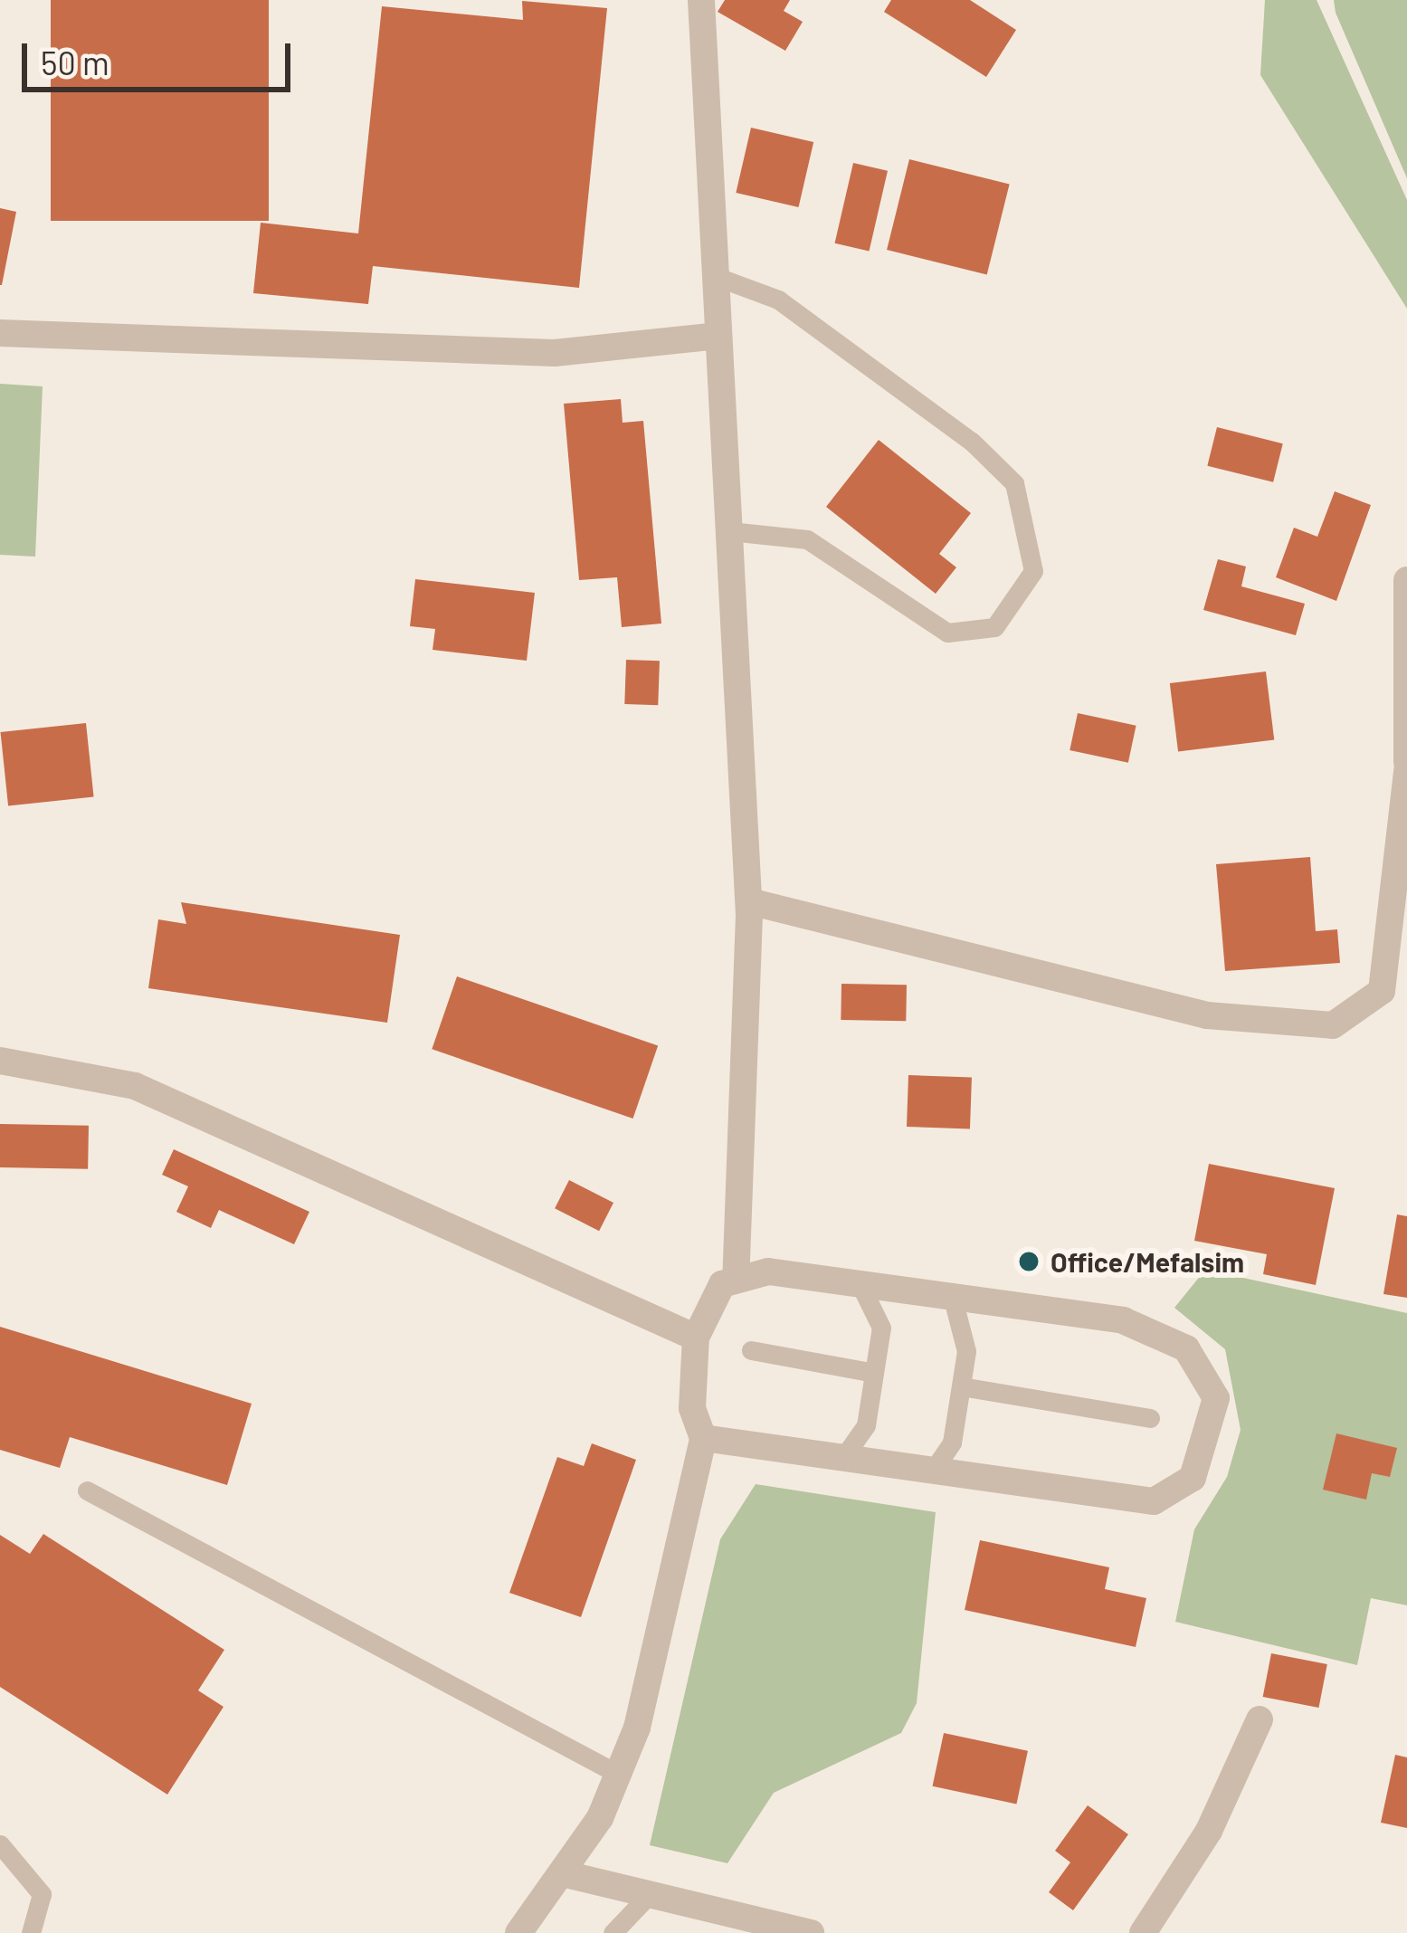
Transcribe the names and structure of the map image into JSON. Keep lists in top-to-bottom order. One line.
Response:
{"places":["Office/Mefalsim"],"scale_bar":"50 m"}
